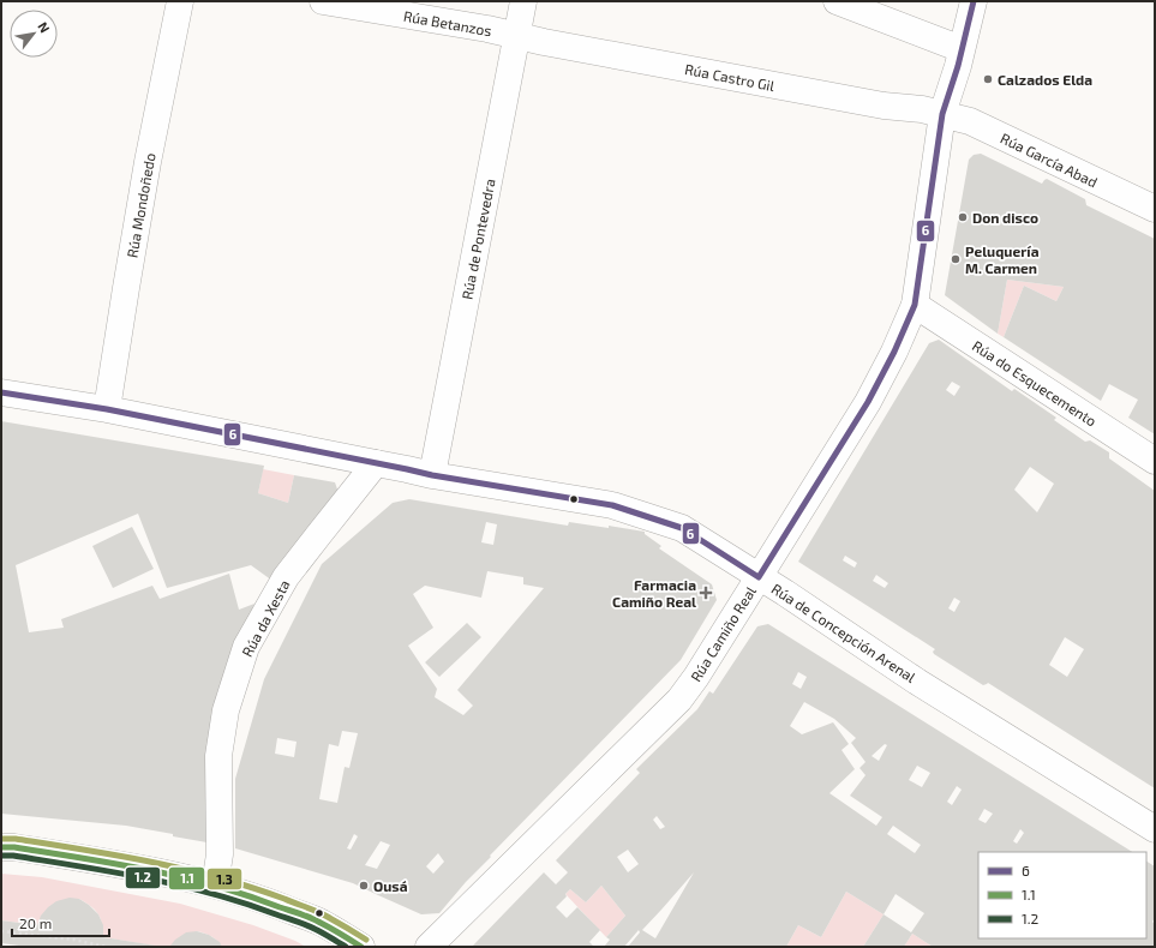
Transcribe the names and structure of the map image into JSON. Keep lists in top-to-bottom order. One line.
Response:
{"streets":{"street":["Rúa Betanzos","Rúa Castro Gil","Rúa García Abad","Rúa Mondoñedo","Rúa de Pontevedra","Rúa do Esquecemento","Rúa da Xesta","Rúa de Concepción Arenal","Rúa Camiño Real"]},"crossings":[["Rúa Betanzos","Rúa Castro Gil"],["Rúa Betanzos","Rúa de Pontevedra"],["Rúa Castro Gil","Rúa García Abad"],["Rúa Castro Gil","Rúa de Pontevedra"],["Rúa Castro Gil","Rúa Camiño Real"],["Rúa García Abad","Rúa Camiño Real"],["Rúa Mondoñedo","Rúa de Concepción Arenal"],["Rúa de Pontevedra","Rúa de Concepción Arenal"],["Rúa do Esquecemento","Rúa Camiño Real"],["Rúa da Xesta","Rúa de Concepción Arenal"],["Rúa de Concepción Arenal","Rúa Camiño Real"]],"places":{"other":["Calzados Elda","Don disco","Peluquería M. Carmen","Ousá"],"health":["Farmacia Camiño Real"]},"lines":["transit line 6","transit line 1.3","transit line 1.1","transit line 1.2"],"legend":["6","1.1","1.2"],"scale_bar":"20 m","north":"top right"}
